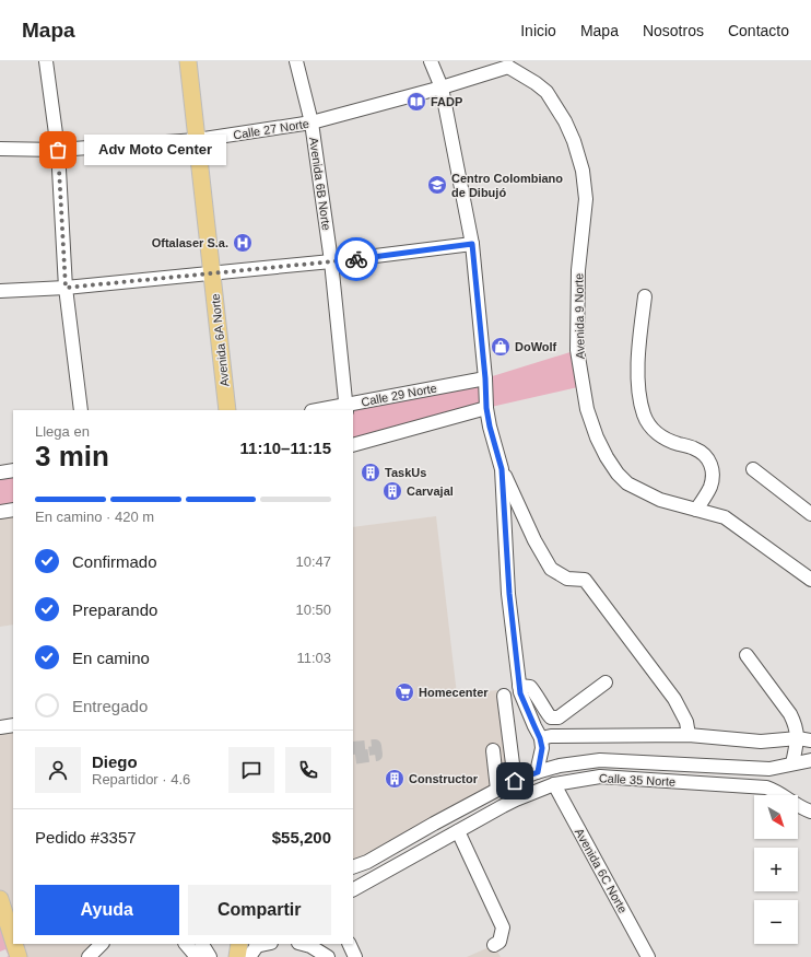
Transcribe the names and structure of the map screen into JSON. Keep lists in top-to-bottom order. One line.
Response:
{"streets":{"main road":["Avenida 6A Norte"],"street":["Calle 27 Norte","Avenida 6B Norte","Avenida 9 Norte","Calle 29 Norte","Calle 35 Norte","Avenida 6C Norte"]},"crossings":[["Calle 27 Norte","Avenida 6B Norte"],["Calle 27 Norte","Avenida 9 Norte"],["Calle 27 Norte","Avenida 6A Norte"],["Avenida 6B Norte","Calle 29 Norte"],["Calle 35 Norte","Avenida 6C Norte"]],"places":{"library":["FADP"],"other":["Adv Moto Center"],"school or university":["Centro Colombiano de Dibujó"],"hospital":["Oftalaser S.a."],"shop":["DoWolf"],"building":["TaskUs","Carvajal","Constructor"],"supermarket":["Homecenter"]},"north":"bottom right","page":{"header":"Mapa","nav":["Inicio","Mapa","Nosotros","Contacto"],"bubble":"Adv Moto Center","heading":["3 min","Llega en","11:10–11:15"],"panel":["Diego","Repartidor · 4.6","Pedido #3357","$55,200"],"bar":"En camino · 420 m","list":[["Confirmado","10:47"],["Preparando","10:50"],["En camino","11:03"],"Entregado"],"map_buttons":["+","−"],"buttons":["Ayuda","Compartir"]}}
